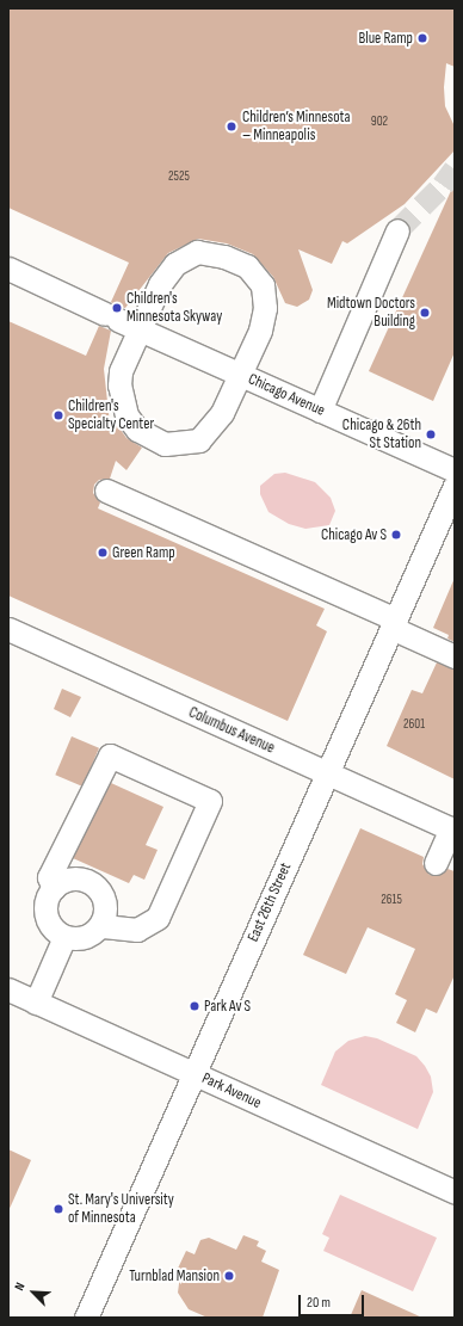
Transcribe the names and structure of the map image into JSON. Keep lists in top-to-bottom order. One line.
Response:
{"streets":{"street":["Chicago Avenue","Columbus Avenue","East 26th Street","Park Avenue"]},"crossings":[["Columbus Avenue","East 26th Street"],["East 26th Street","Park Avenue"]],"places":["Blue Ramp","Children’s Minnesota – Minneapolis","Children's Minnesota Skyway","Midtown Doctors Building","Children's Specialty Center","Chicago & 26th St Station","Chicago Av S","Green Ramp","Park Av S","St. Mary's University of Minnesota","Turnblad Mansion"],"house_numbers":["902","2525","2601","2615"],"scale_bar":"20 m","north":"top left"}
